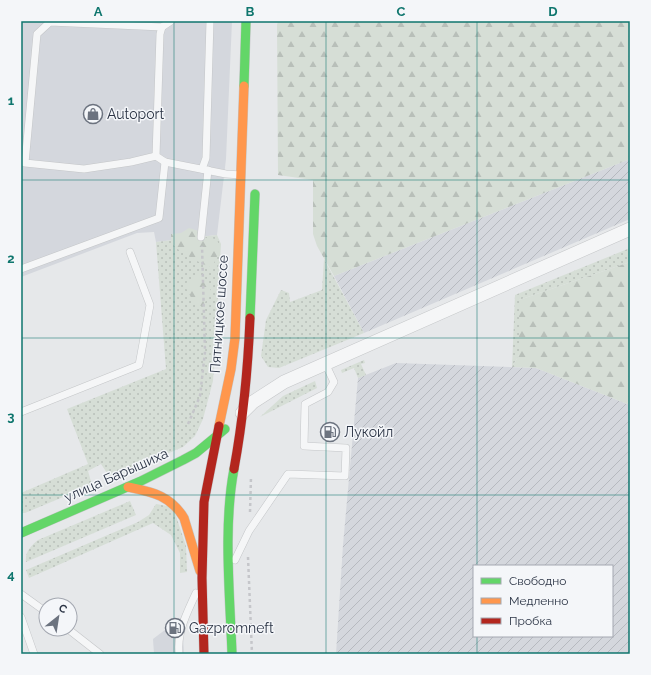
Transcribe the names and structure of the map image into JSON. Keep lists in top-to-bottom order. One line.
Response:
{"streets":{"main road":["Пятницкое шоссе","улица Барышиха"]},"crossings":[["Пятницкое шоссе","улица Барышиха"]],"places":{"shop":["Autoport"],"fuel station":["Лукойл","Gazpromneft"]},"legend":["Свободно","Медленно","Пробка"],"north":"top right","grid":{"columns":["A","B","C","D"],"rows":["1","2","3","4"]}}
